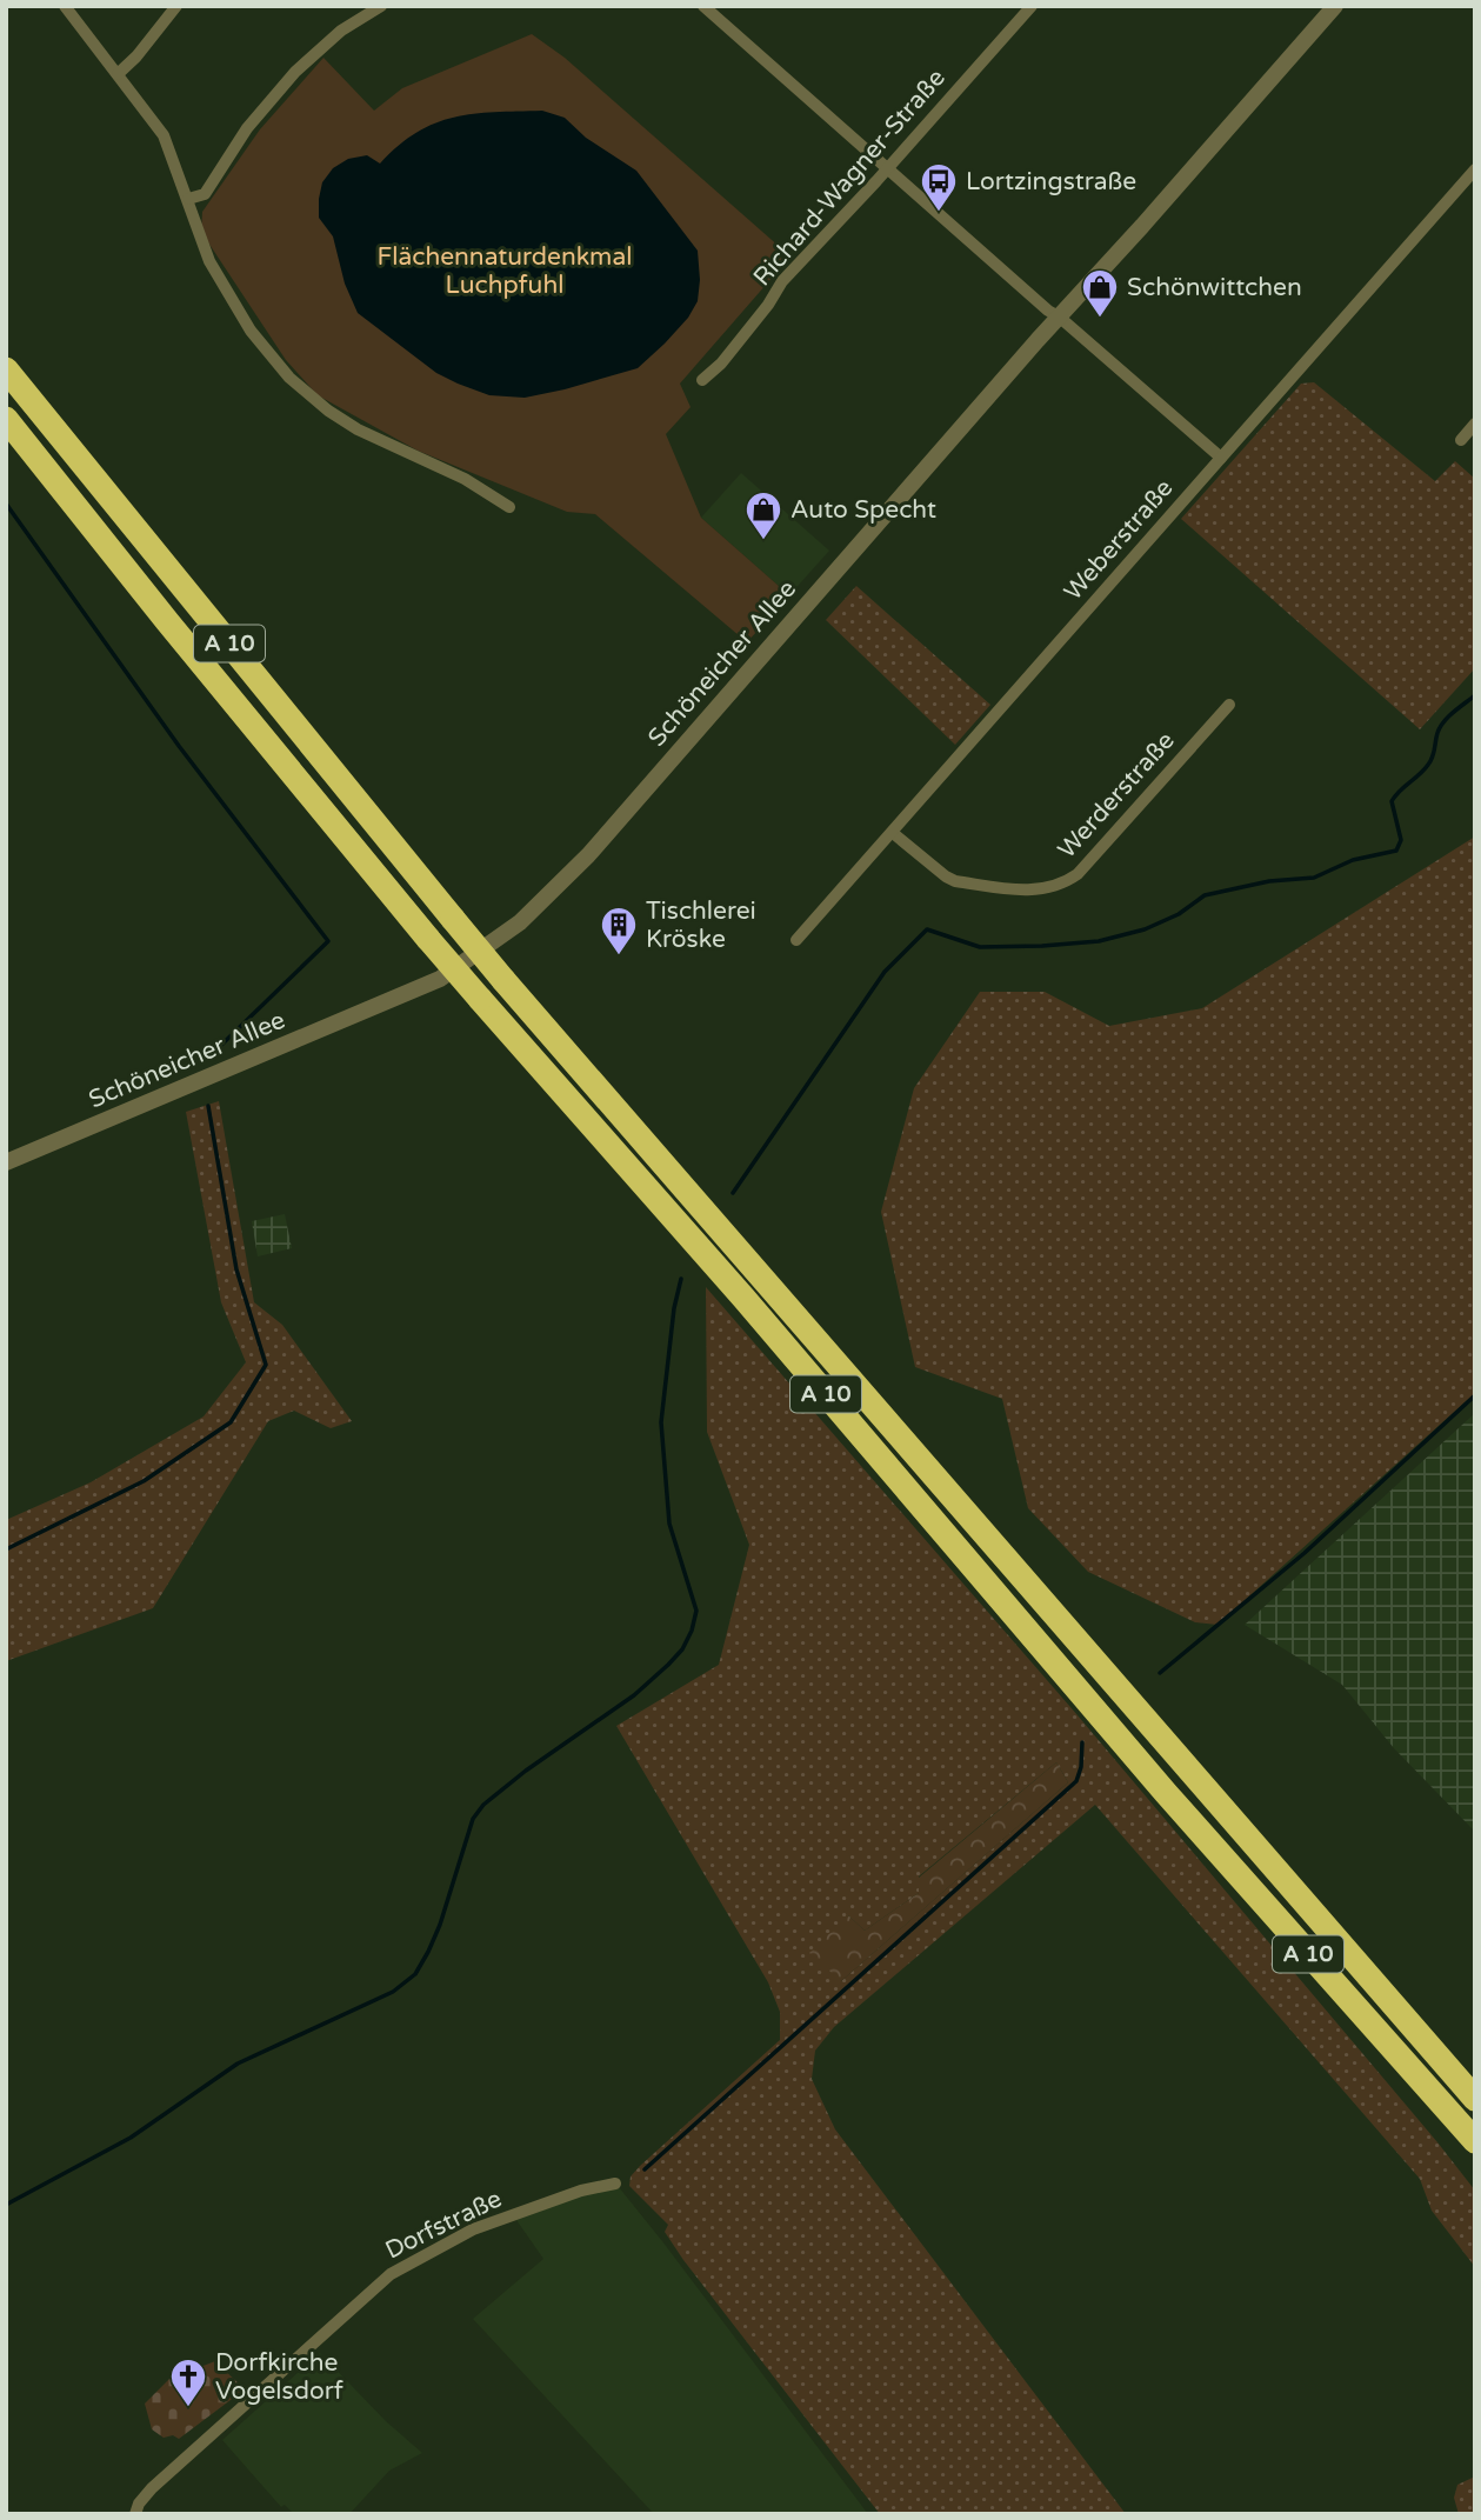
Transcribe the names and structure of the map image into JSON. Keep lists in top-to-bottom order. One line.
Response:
{"streets":{"highway":["A 10"],"street":["Richard-Wagner-Straße","Weberstraße","Schöneicher Allee","Werderstraße","Dorfstraße"]},"crossings":[["Weberstraße","Werderstraße"]],"parks":["Flächennaturdenkmal Luchpfuhl"],"places":{"bus stop":["Lortzingstraße"],"shop":["Schönwittchen","Auto Specht"],"building":["Tischlerei Kröske"],"church":["Dorfkirche Vogelsdorf"]}}
